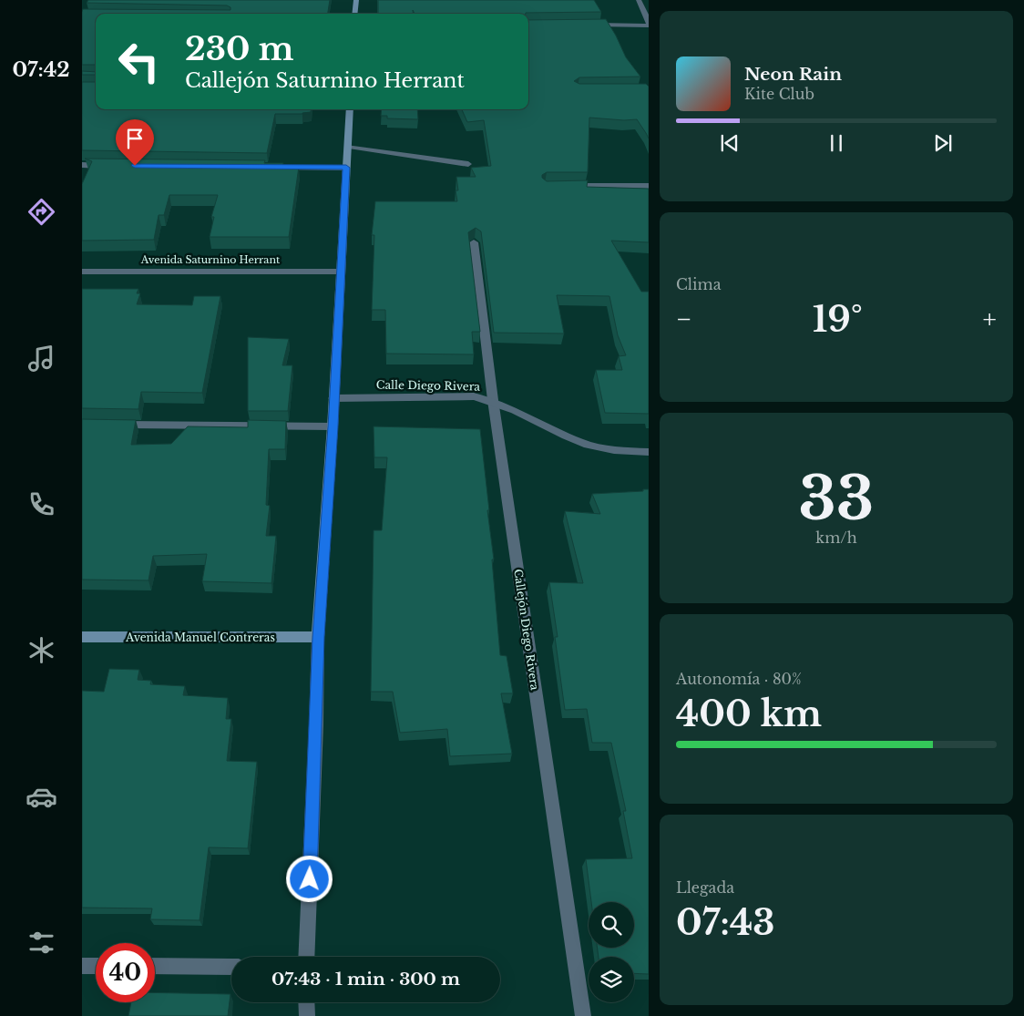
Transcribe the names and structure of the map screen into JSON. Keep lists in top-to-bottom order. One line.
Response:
{"streets":{"main road":["Avenida Manuel Contreras"],"street":["Avenida Saturnino Herrant","Calle Diego Rivera","Callejón Diego Rivera"]},"crossings":[["Calle Diego Rivera","Callejón Diego Rivera"]],"page":{"tabs":"07:42","turn":["230 m","Callejón Saturnino Herrant"],"song":["Neon Rain","Kite Club"],"tile":["Clima",["33","km/h"],["Autonomía · 80%","400 km"],["Llegada","07:43"]],"heat":["−","19°","+"],"limit":"40","trip":"07:43 · 1 min · 300 m"}}
